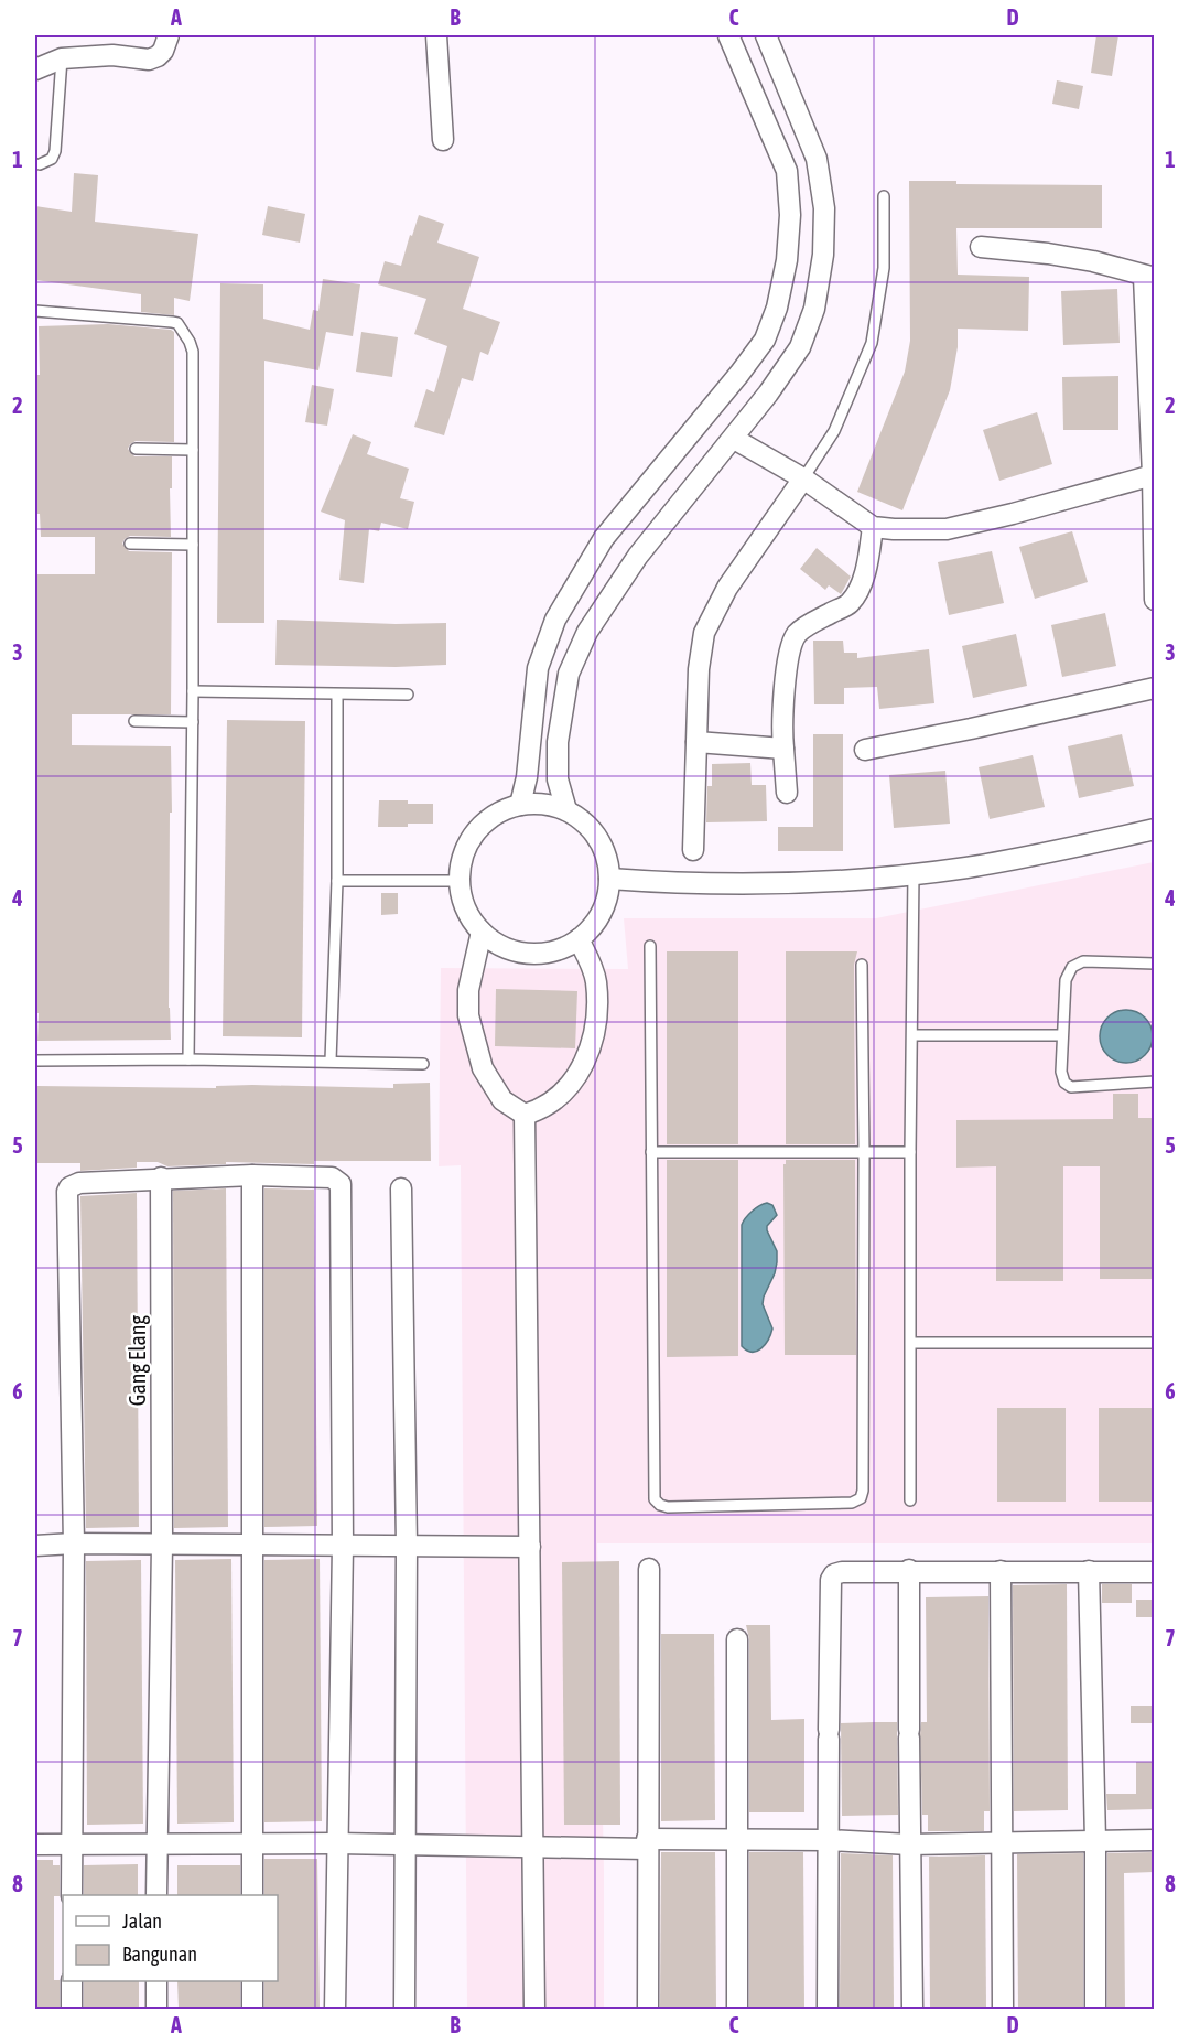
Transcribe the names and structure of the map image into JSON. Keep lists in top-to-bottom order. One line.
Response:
{"streets":{"street":["Gang Elang"]},"legend":["Jalan","Bangunan"],"grid":{"columns":["A","B","C","D"],"rows":["1","2","3","4","5","6","7","8"]}}
